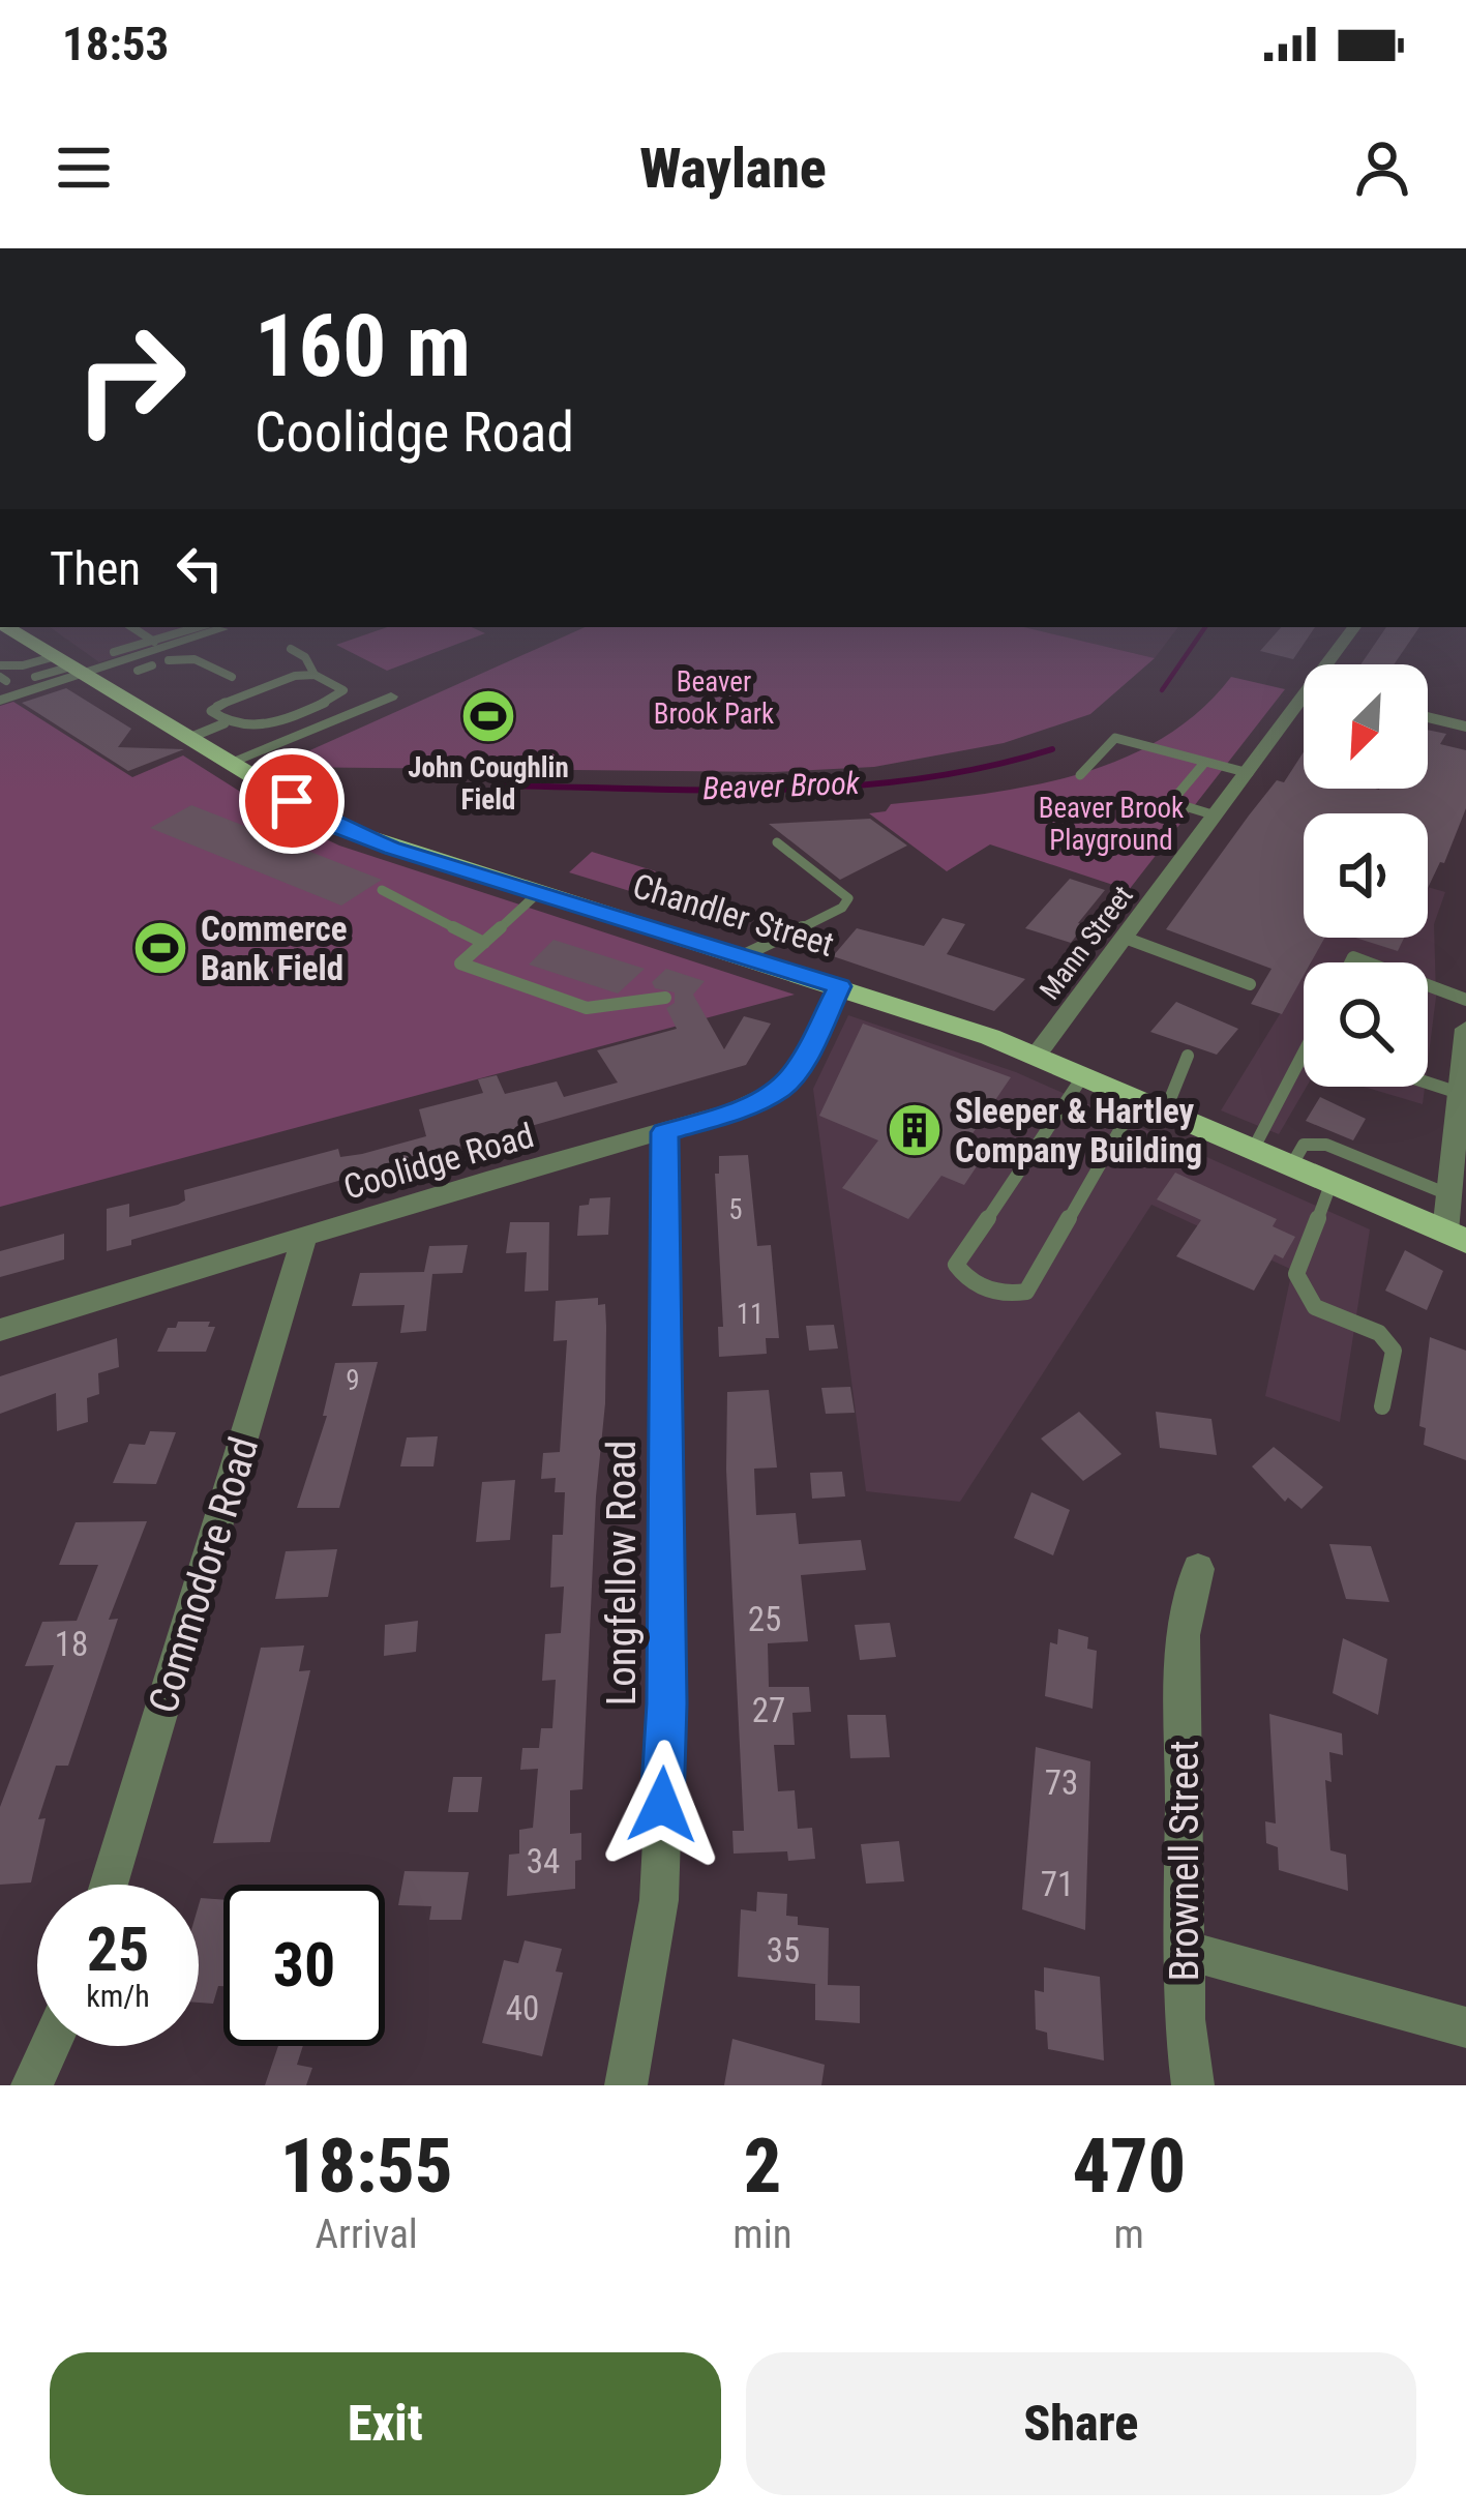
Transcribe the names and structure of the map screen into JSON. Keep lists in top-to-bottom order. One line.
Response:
{"streets":{"main road":["Chandler Street"],"street":["Mann Street","Coolidge Road","Longfellow Road","Commodore Road","Brownell Street"]},"crossings":[["Chandler Street","Mann Street"],["Chandler Street","Coolidge Road"],["Coolidge Road","Longfellow Road"],["Coolidge Road","Commodore Road"]],"water":["Beaver Brook"],"parks":["Beaver Brook Park","Beaver Brook Playground"],"places":{"sports":["John Coughlin Field","Commerce Bank Field"],"building":["Sleeper & Hartley Company Building"]},"house_numbers":["5","11","9","25","18","27","73","34","71","35","40"],"north":"bottom left","page":{"status":"18:53","header":"Waylane","turn":["160 m","Coolidge Road"],"then":"Then","speed":"25 km/h","limit":"30","eta":["18:55","Arrival","2","min","470","m"],"buttons":["Exit","Share"]}}
